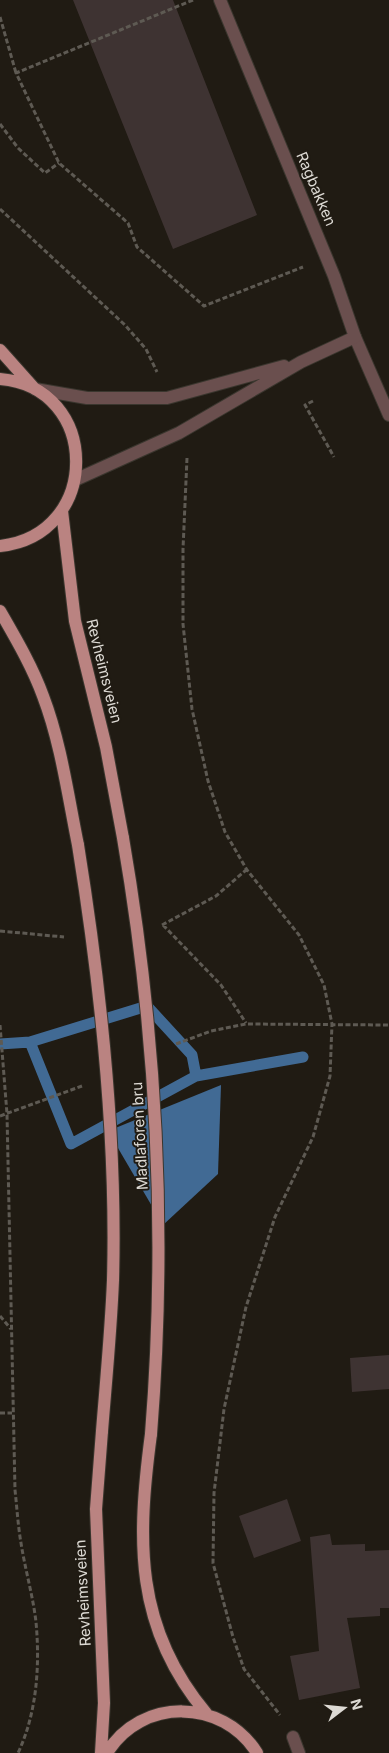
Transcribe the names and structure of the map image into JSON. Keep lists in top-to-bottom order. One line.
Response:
{"streets":{"main road":["Revheimsveien","Madlaforen bru"],"street":["Ragbakken"]},"crossings":[["Revheimsveien","Madlaforen bru"]],"north":"right"}
